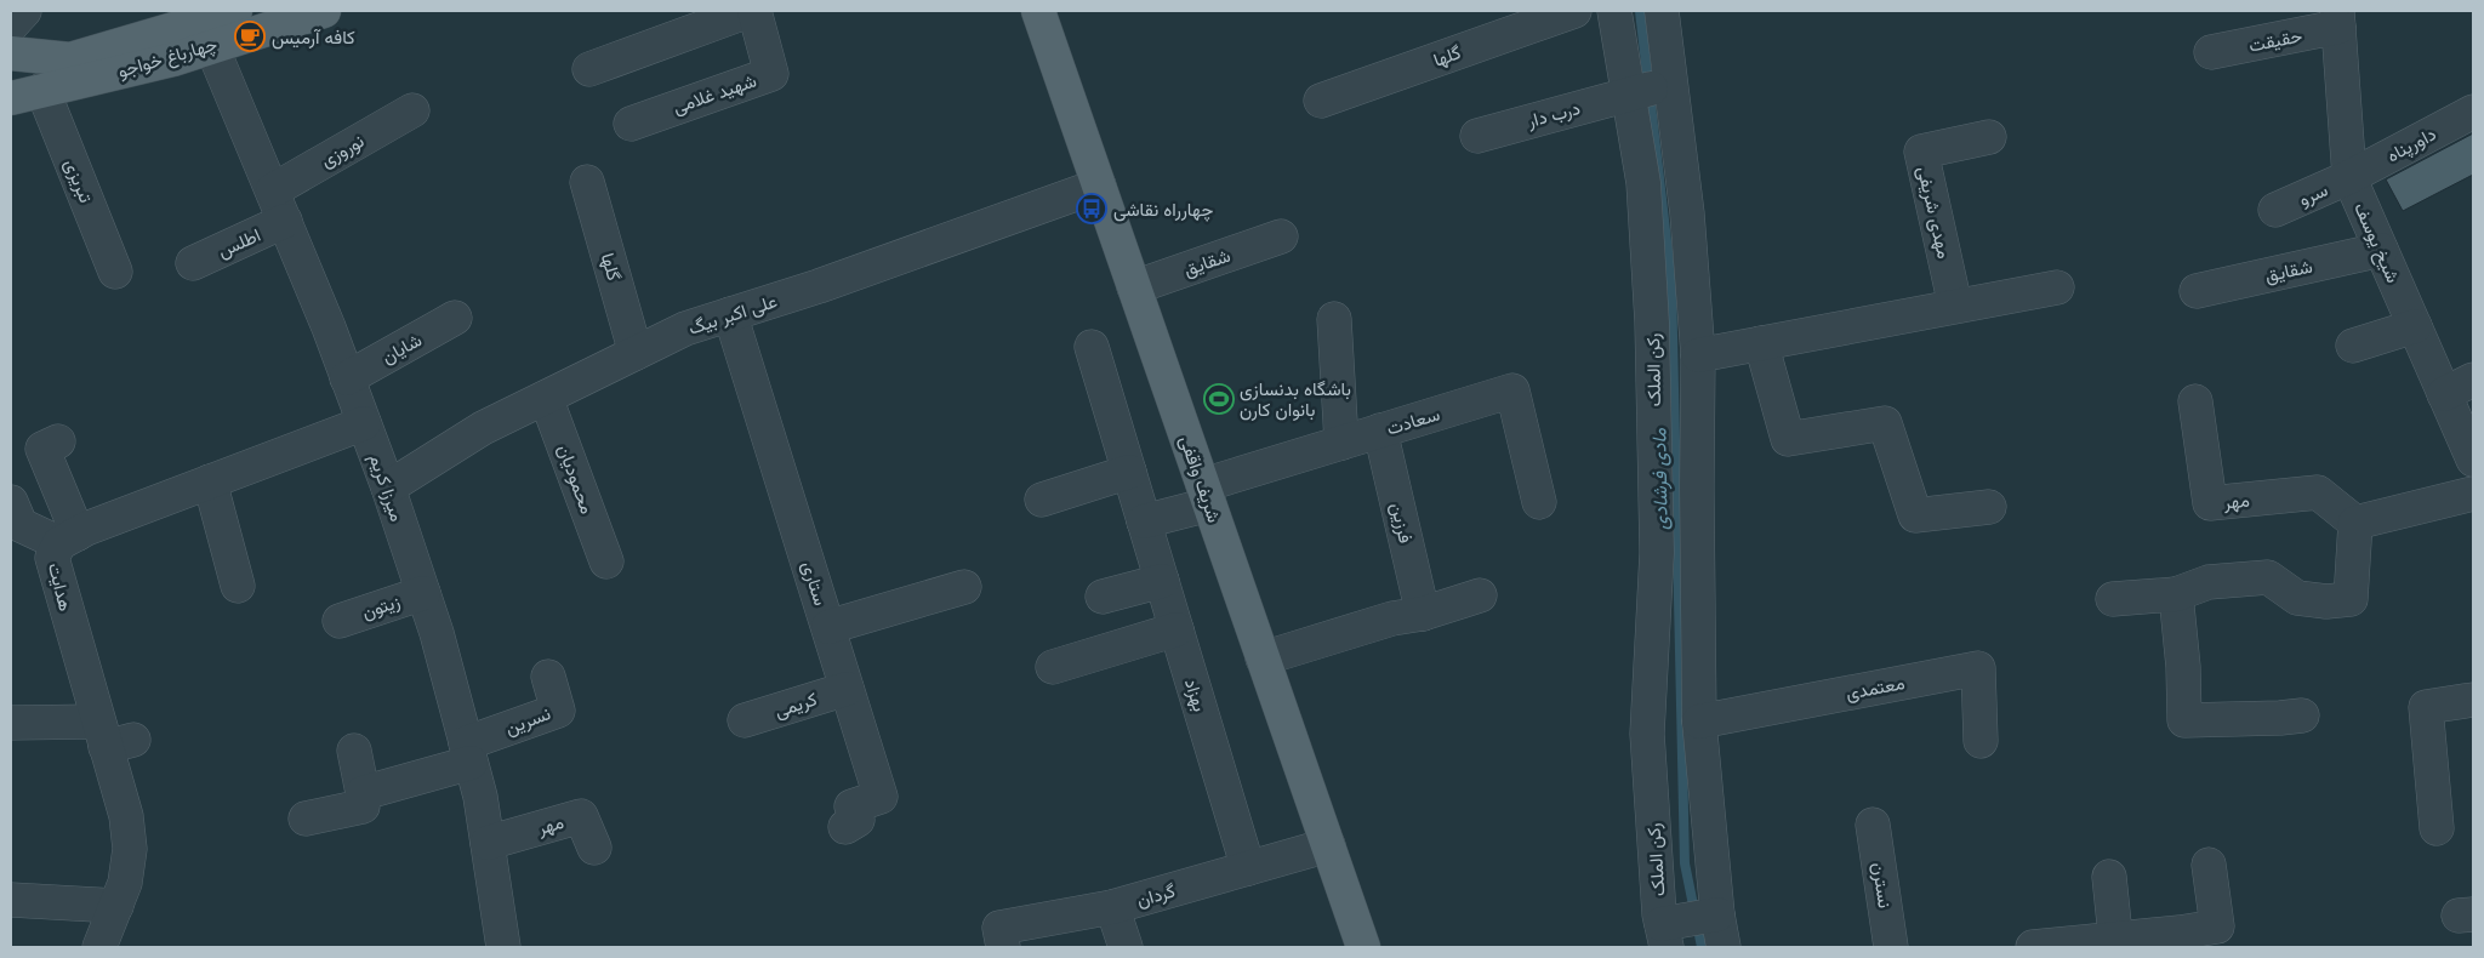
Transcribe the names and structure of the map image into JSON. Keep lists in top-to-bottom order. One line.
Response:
{"streets":{"main road":["چهارباغ خواجو","شریف واقفی"],"street":["حقیقت","گلها","شهید غلامی","درب دار","داورپناه","نوروزی","تبریزی","سرو","مهدی شریفی","اطلس","شیخ یوسف","شقایق","علی اکبر بیگ","شایان","رکن الملک","سعادت","محمودیان","میرزا کریم","مهر","فرزین","ستاری","هدایت","زیتون","معتمدی","بهزاد","کریمی","نسرین","نسترن","گردان"]},"crossings":[["حقیقت","شیخ یوسف"],["گلها","علی اکبر بیگ"],["چهارباغ خواجو","تبریزی"],["چهارباغ خواجو","میرزا کریم"],["درب دار","رکن الملک"],["داورپناه","سرو"],["داورپناه","شیخ یوسف"],["نوروزی","میرزا کریم"],["سرو","شیخ یوسف"],["اطلس","میرزا کریم"],["شیخ یوسف","شقایق"],["شقایق","شریف واقفی"],["علی اکبر بیگ","محمودیان"],["علی اکبر بیگ","شریف واقفی"],["علی اکبر بیگ","میرزا کریم"],["علی اکبر بیگ","ستاری"],["شایان","میرزا کریم"],["سعادت","شریف واقفی"],["سعادت","فرزین"],["شریف واقفی","گردان"],["میرزا کریم","مهر"],["میرزا کریم","زیتون"],["میرزا کریم","نسرین"],["ستاری","کریمی"],["بهزاد","گردان"]],"water":["مادی فرشادی"],"places":{"cafe":["کافه آرمیس"],"bus stop":["چهارراه نقاشی"],"sports":["باشگاه بدنسازی بانوان کارن"]}}
